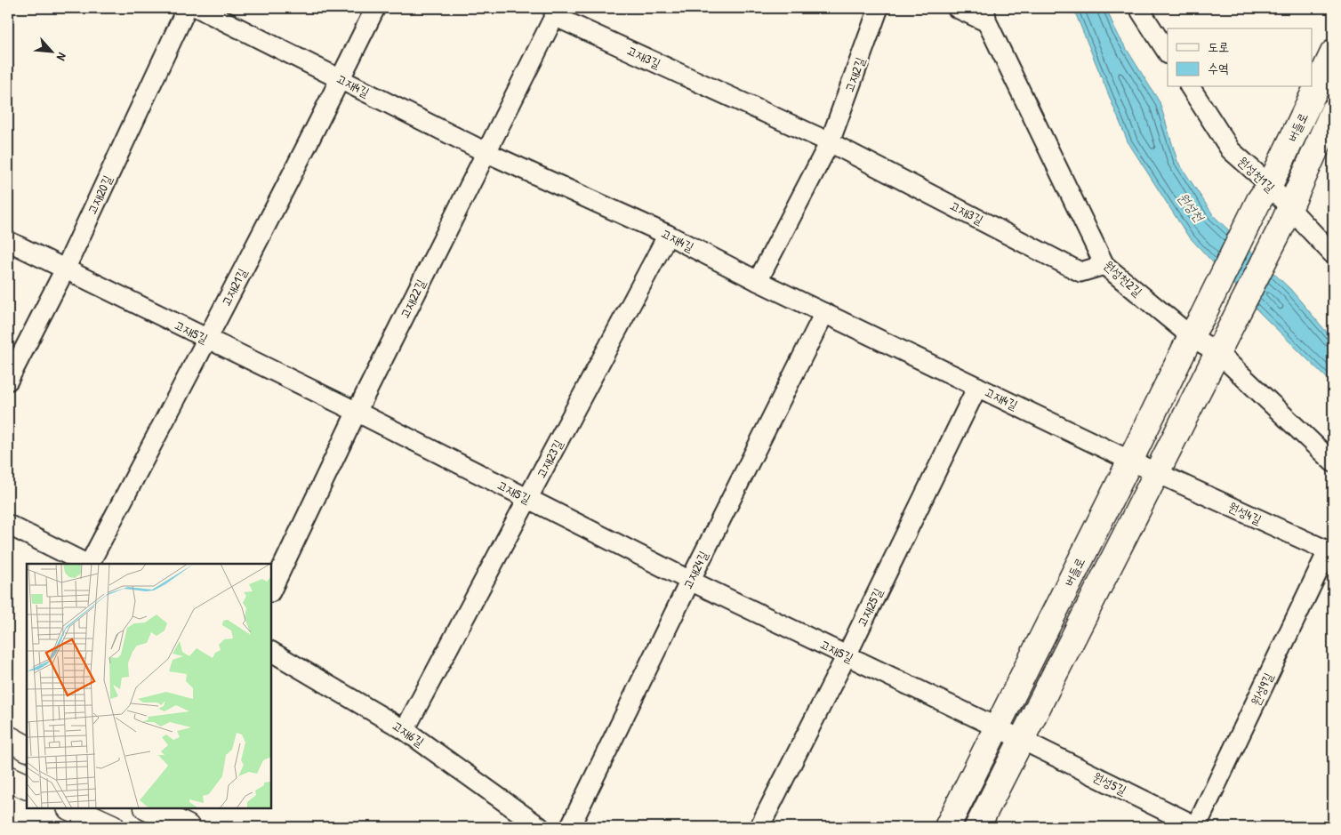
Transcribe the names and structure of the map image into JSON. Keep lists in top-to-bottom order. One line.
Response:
{"streets":{"street":["고재3길","고재2길","고재4길","버들로","원성천1길","고재20길","원성천2길","고재21길","고재22길","고재5길","고재23길","원성4길","고재24길","고재25길","원성9길","고재6길","원성5길"]},"crossings":[["고재3길","고재2길"],["고재3길","원성천2길"],["고재3길","고재22길"],["고재4길","버들로"],["고재4길","고재21길"],["고재4길","고재22길"],["고재4길","고재23길"],["고재4길","원성4길"],["고재4길","고재24길"],["고재4길","고재25길"],["버들로","원성천1길"],["버들로","원성천2길"],["버들로","고재5길"],["고재20길","고재5길"],["고재21길","고재5길"],["고재22길","고재5길"],["고재5길","고재23길"],["고재5길","고재24길"],["고재5길","고재25길"],["고재5길","원성5길"],["고재23길","고재6길"],["원성4길","원성9길"],["원성9길","원성5길"]],"water":["원성천"],"legend":["도로","수역"],"north":"bottom right"}
